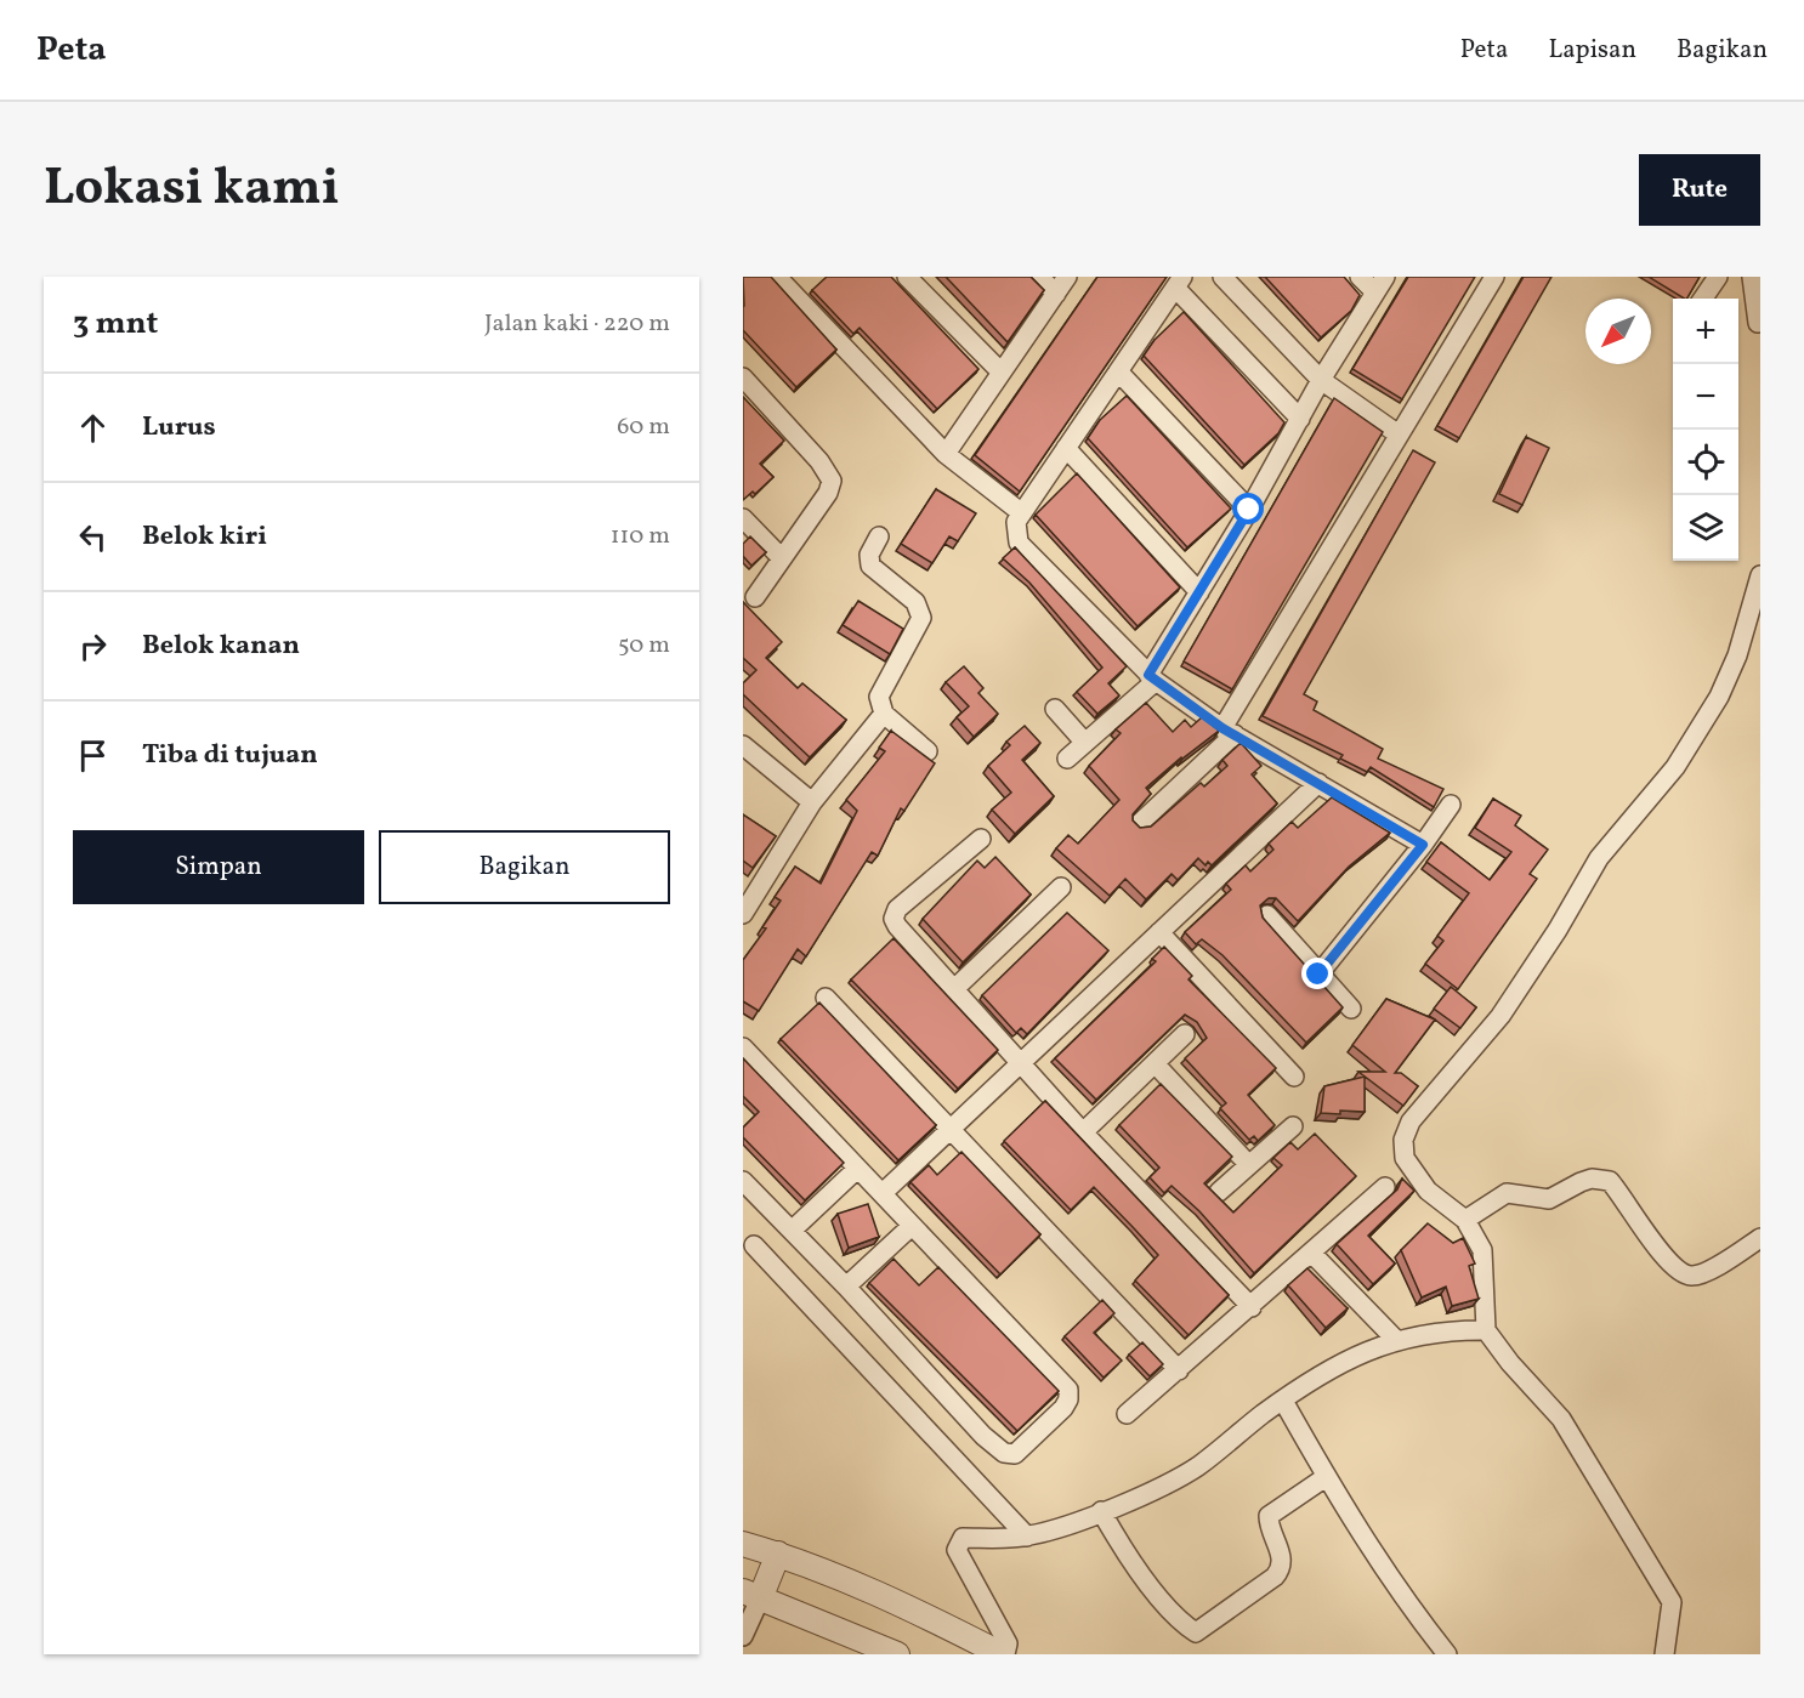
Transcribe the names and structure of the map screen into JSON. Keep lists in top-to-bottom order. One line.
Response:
{"north":"bottom left","page":{"header":"Peta","nav":["Peta","Lapisan","Bagikan"],"title":"Lokasi kami","buttons":["Rute",["Simpan","Bagikan"]],"heading":["3 mnt","Jalan kaki · 220 m"],"map_buttons":["+","−"],"list":[["Lurus","60 m"],["Belok kiri","110 m"],["Belok kanan","50 m"],"Tiba di tujuan"]}}
